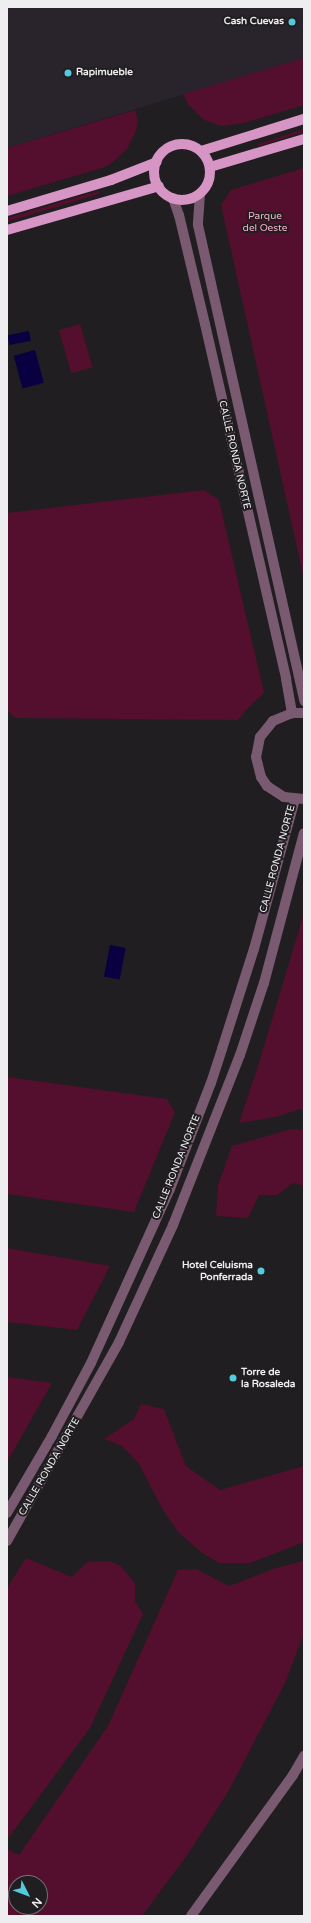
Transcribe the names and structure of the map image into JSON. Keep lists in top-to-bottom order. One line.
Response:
{"streets":{"street":["CALLE RONDA NORTE"]},"parks":["Parque del Oeste"],"places":["Cash Cuevas","Rapimueble","Hotel Celuisma Ponferrada","Torre de la Rosaleda"],"north":"bottom right"}
